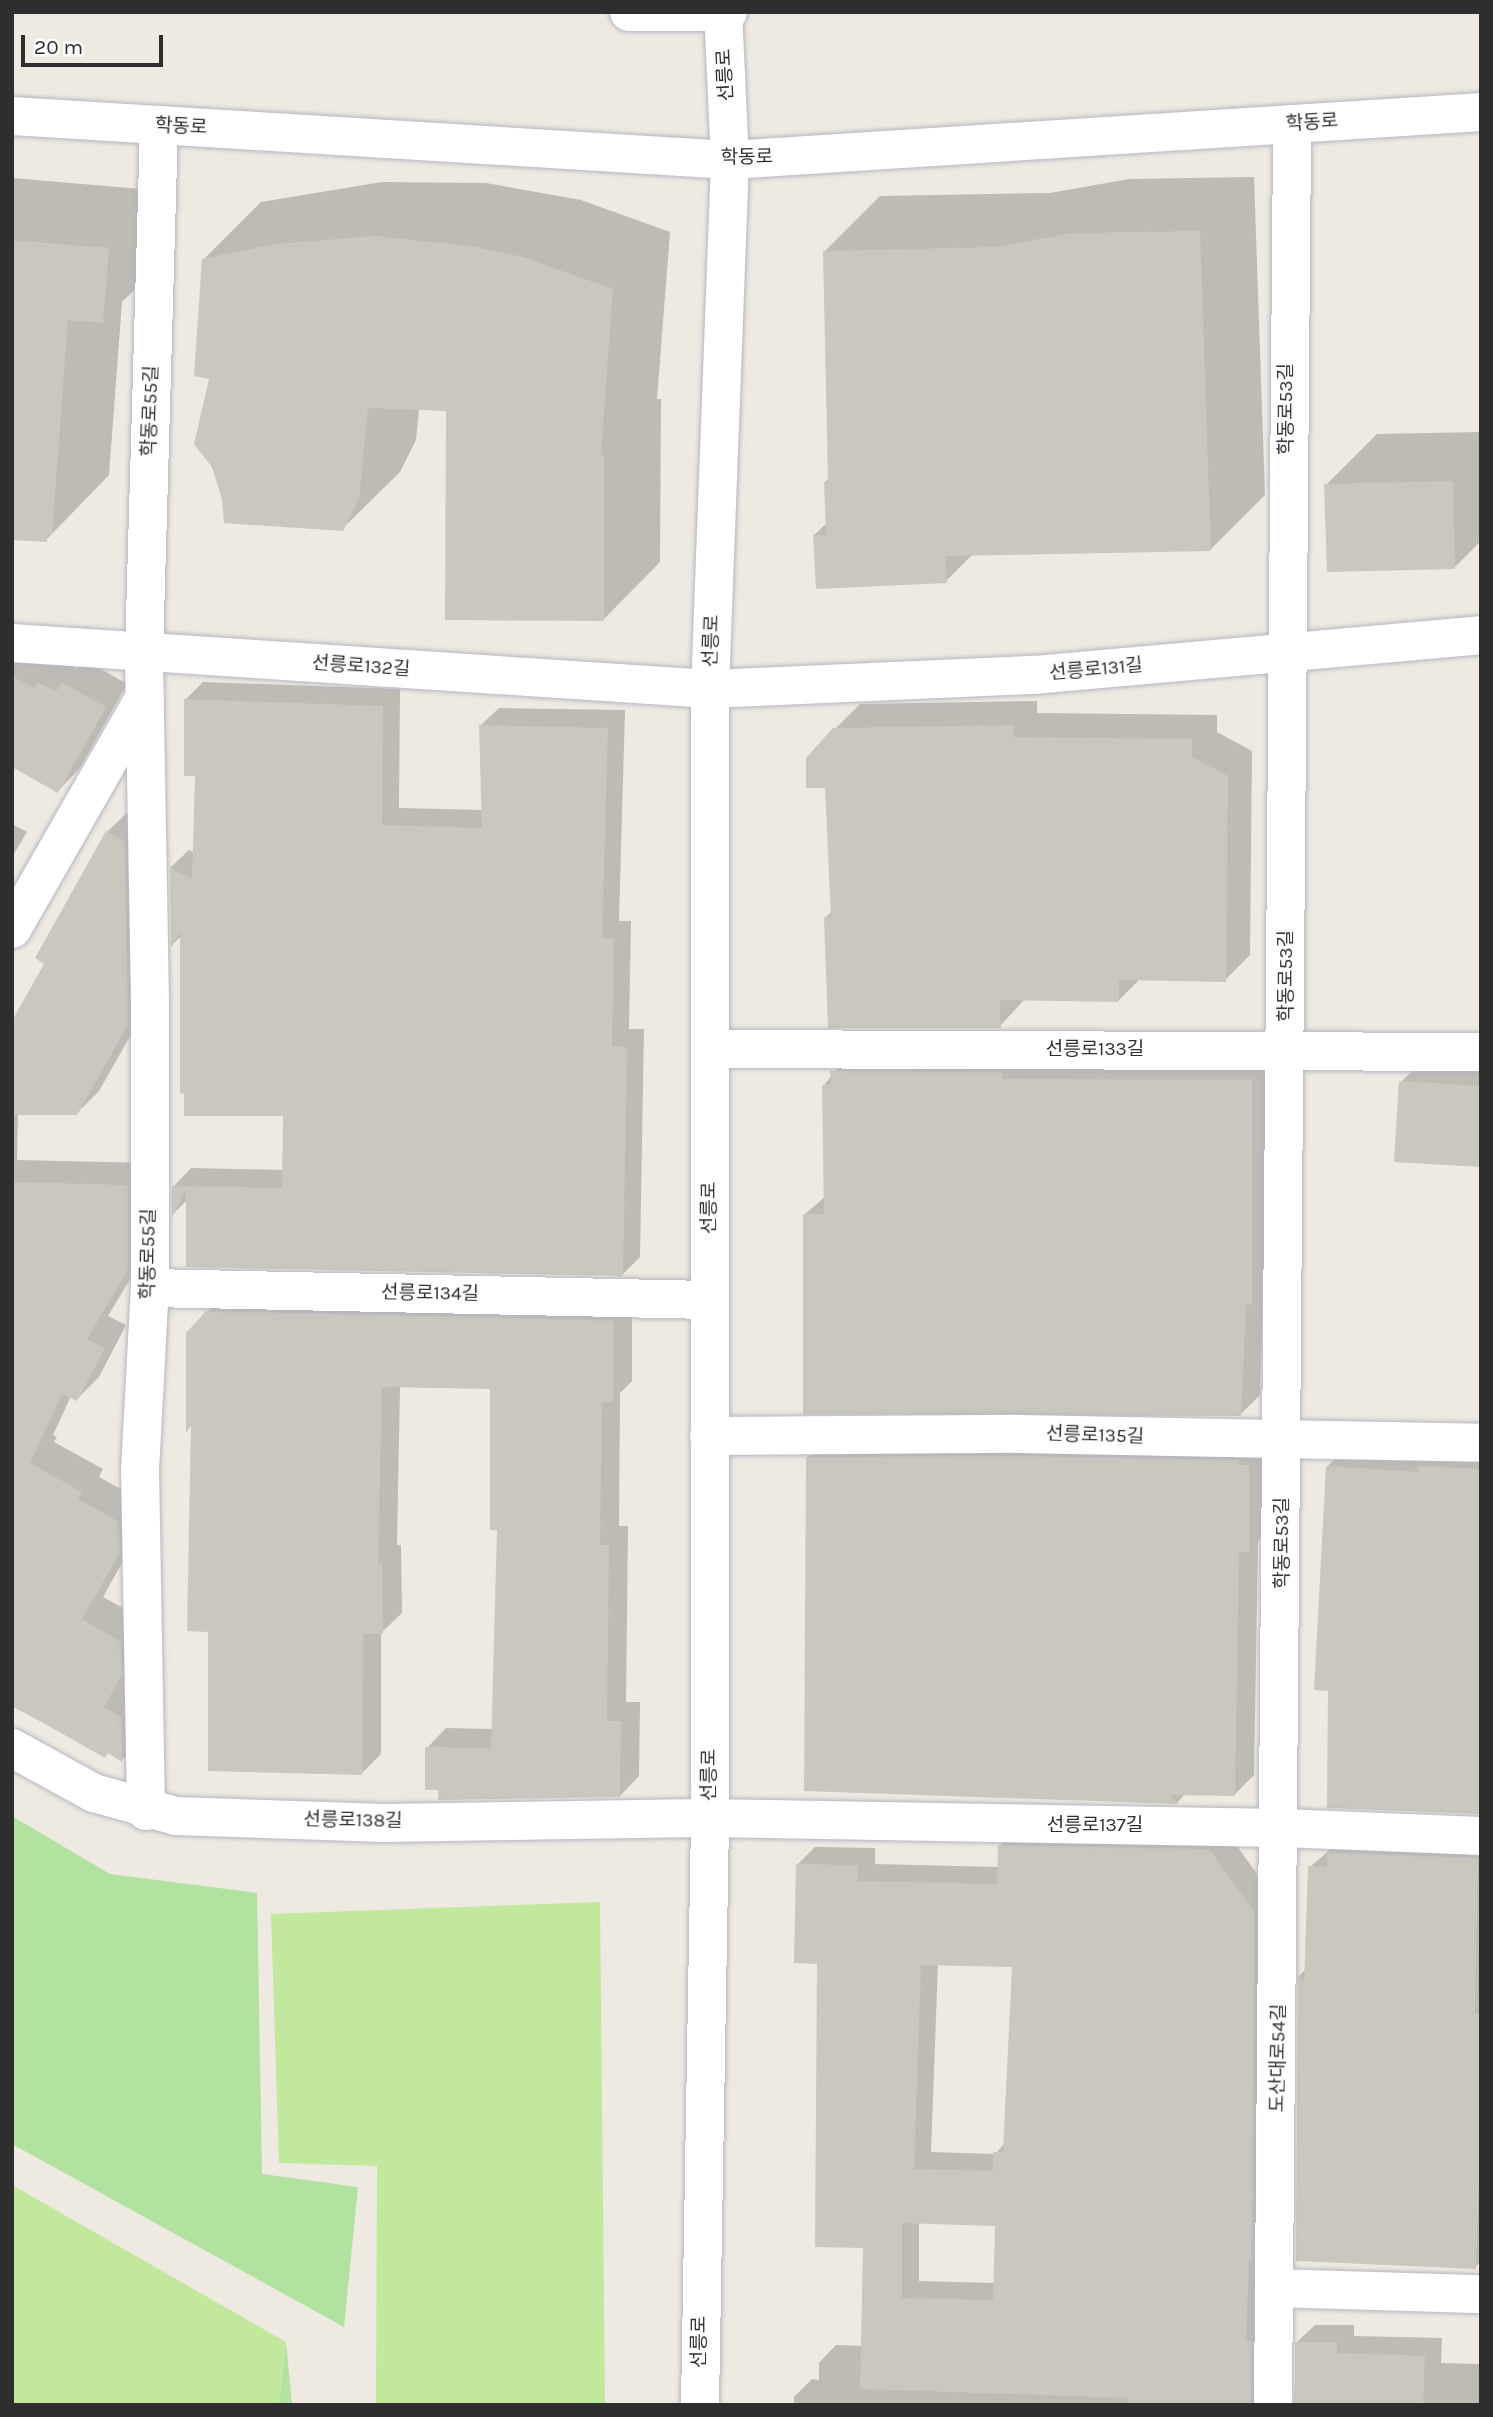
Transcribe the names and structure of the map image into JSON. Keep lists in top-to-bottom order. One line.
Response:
{"streets":{"street":["선릉로","학동로","학동로53길","학동로55길","선릉로132길","선릉로131길","선릉로133길","선릉로134길","선릉로135길","선릉로138길","선릉로137길","도산대로54길"]},"crossings":[["선릉로","학동로"],["선릉로","선릉로132길"],["선릉로","선릉로131길"],["선릉로","선릉로133길"],["선릉로","선릉로134길"],["선릉로","선릉로135길"],["선릉로","선릉로138길"],["선릉로","선릉로137길"],["학동로","학동로53길"],["학동로","학동로55길"],["학동로53길","선릉로131길"],["학동로53길","선릉로133길"],["학동로53길","선릉로135길"],["학동로53길","선릉로137길"],["학동로53길","도산대로54길"],["학동로55길","선릉로132길"],["학동로55길","선릉로134길"],["학동로55길","선릉로138길"],["선릉로132길","선릉로131길"],["선릉로138길","선릉로137길"],["선릉로137길","도산대로54길"]],"scale_bar":"20 m"}
